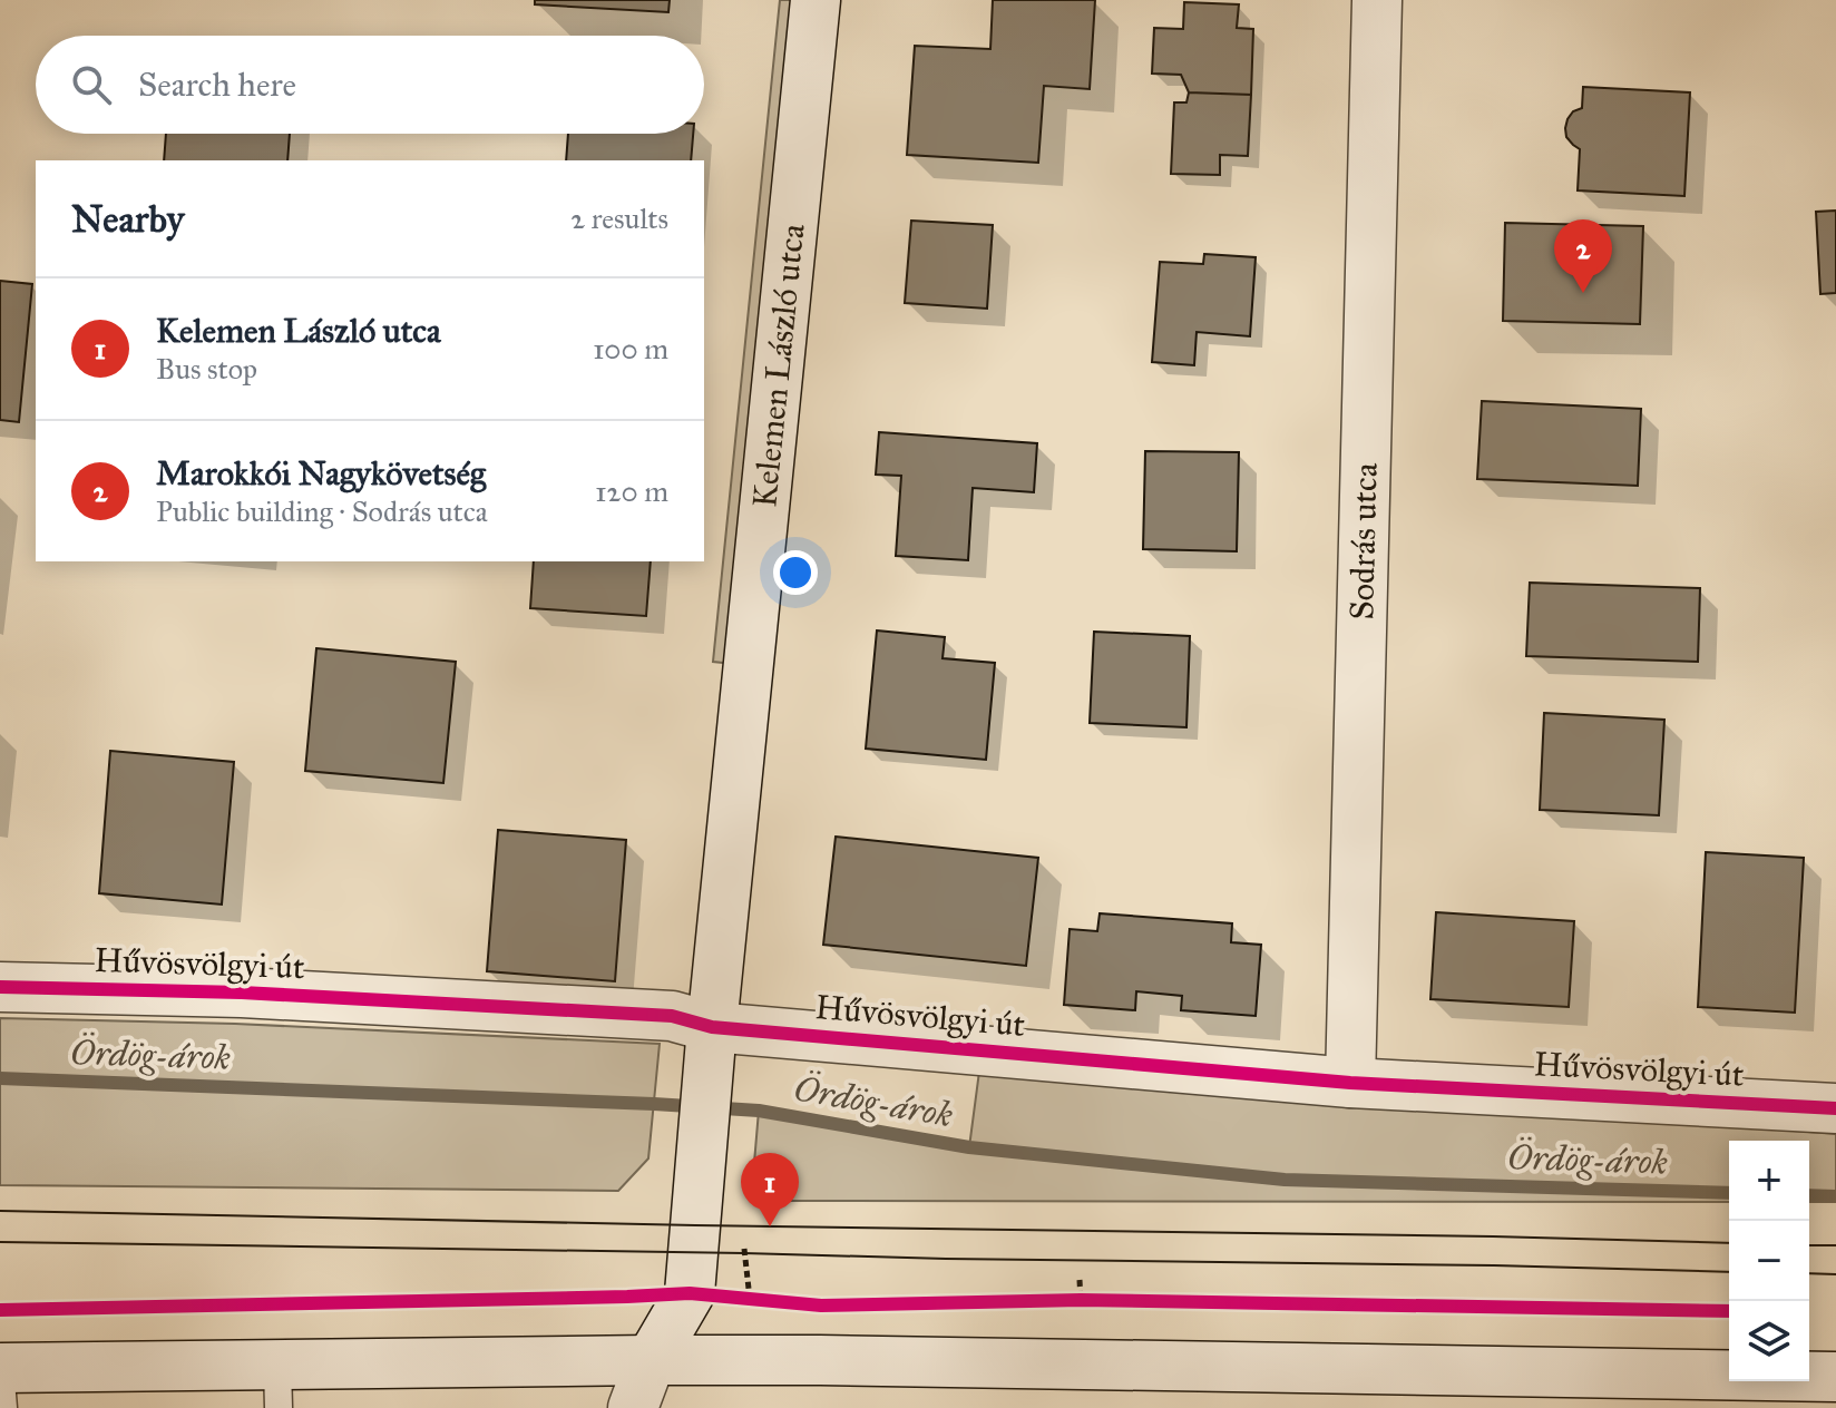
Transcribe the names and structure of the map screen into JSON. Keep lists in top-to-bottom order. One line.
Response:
{"streets":{"street":["Kelemen László utca","Sodrás utca","Hűvösvölgyi út"]},"crossings":[["Kelemen László utca","Hűvösvölgyi út"],["Sodrás utca","Hűvösvölgyi út"]],"water":["Ördög-árok"],"page":{"search":"Search here","heading":["Nearby","2 results"],"pins":["2","1"],"list":[{"mark":"1","name":"Kelemen László utca","note":"Bus stop","value":"100 m"},{"mark":"2","name":"Marokkói Nagykövetség","note":"Public building · Sodrás utca","value":"120 m"}],"map_buttons":["+","−"]}}
